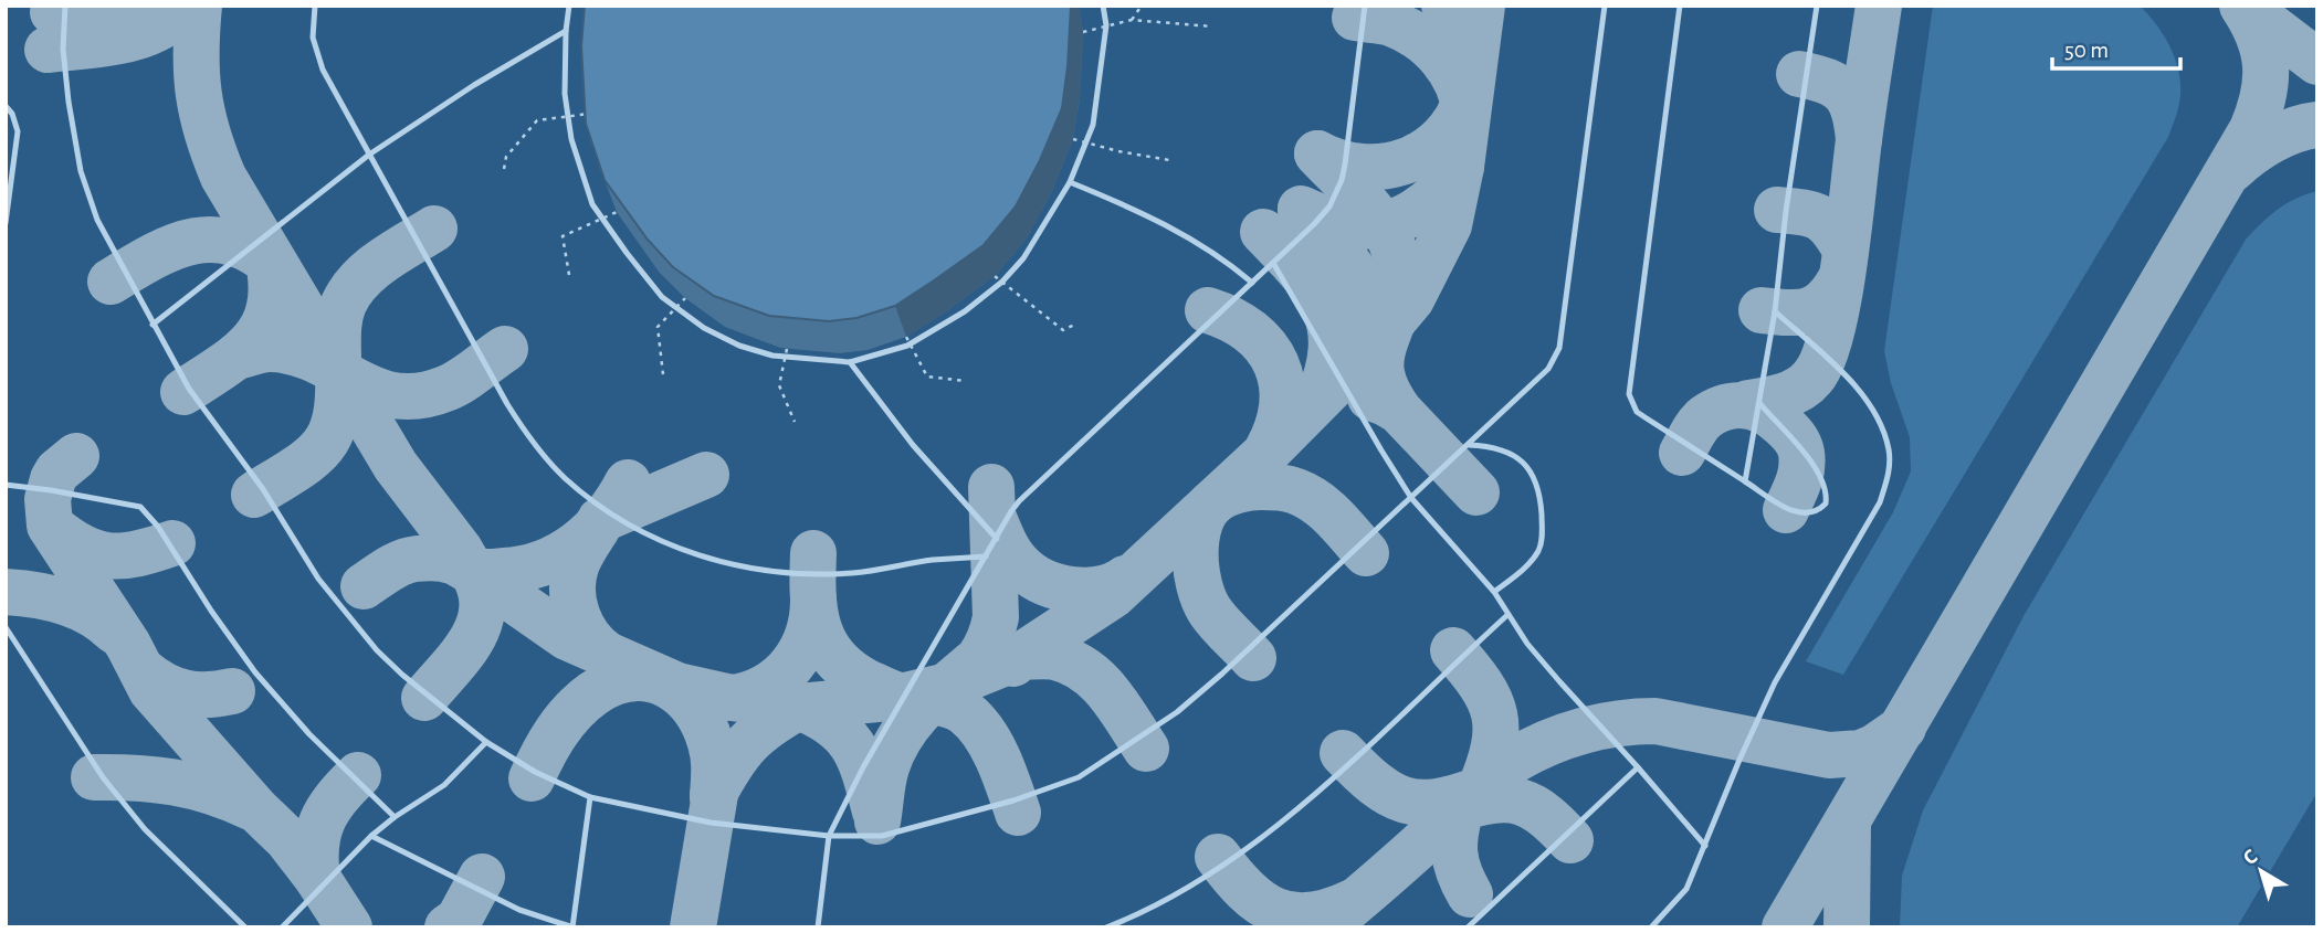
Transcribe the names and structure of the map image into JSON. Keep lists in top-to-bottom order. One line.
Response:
{"scale_bar":"50 m","north":"top left"}
